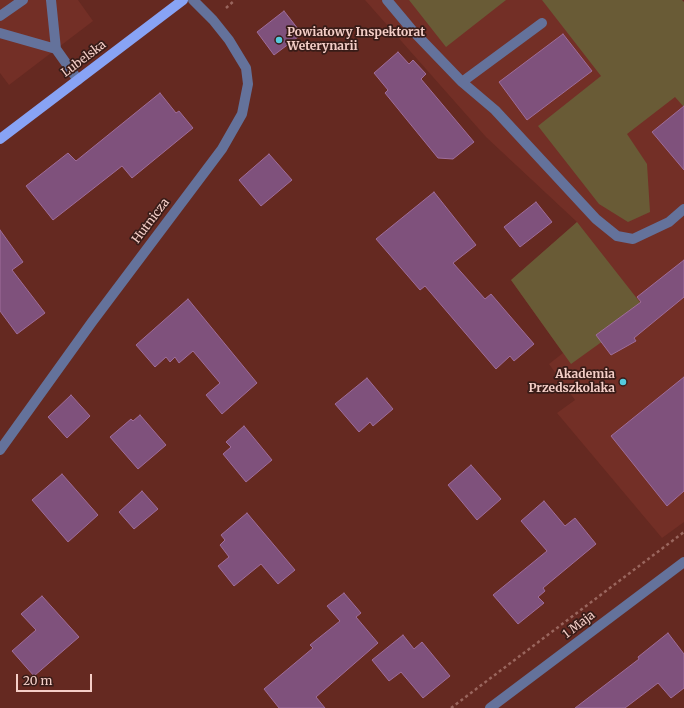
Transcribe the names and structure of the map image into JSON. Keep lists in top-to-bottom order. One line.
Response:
{"streets":{"main road":["Lubelska"],"street":["Hutnicza","1 Maja"]},"places":["Powiatowy Inspektorat Weterynarii","Akademia Przedszkolaka"],"scale_bar":"20 m"}
